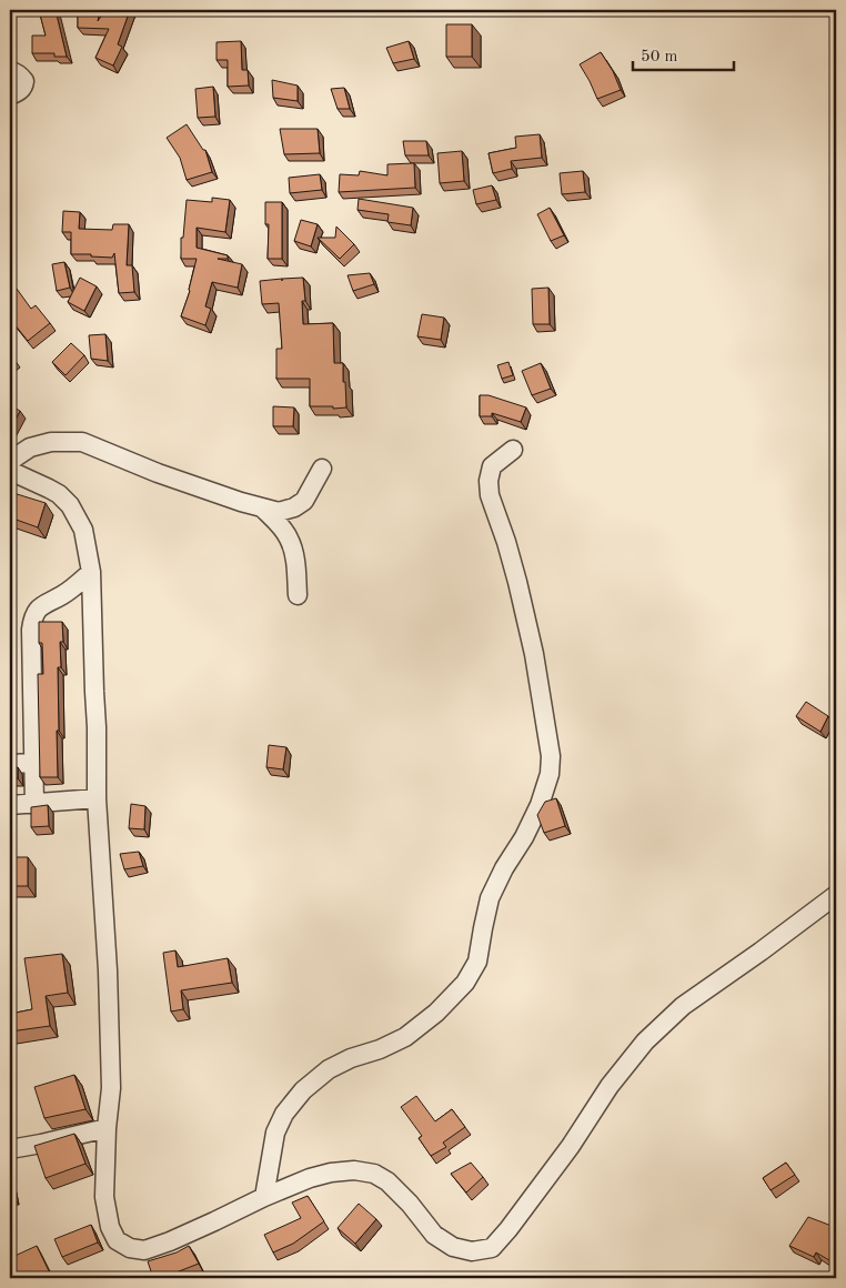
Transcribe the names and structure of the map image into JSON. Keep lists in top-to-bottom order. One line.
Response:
{"scale_bar":"50 m"}
